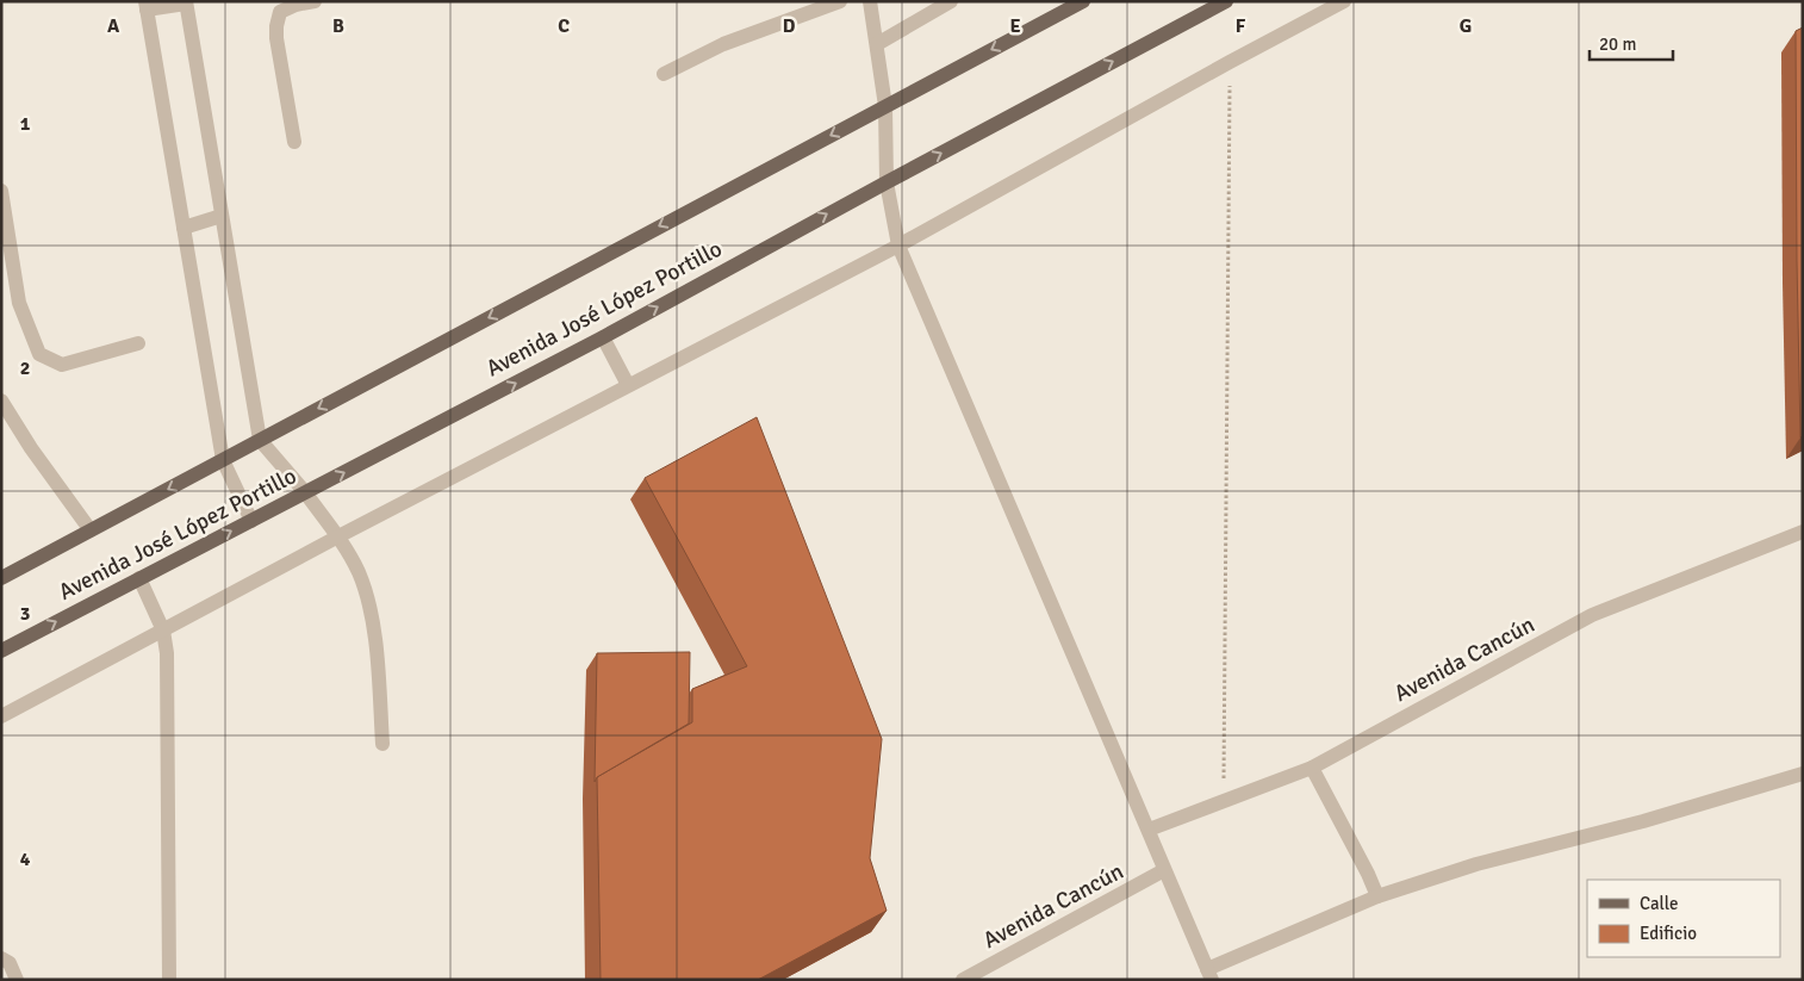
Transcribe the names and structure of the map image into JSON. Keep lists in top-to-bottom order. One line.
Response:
{"streets":{"main road":["Avenida José López Portillo"],"street":["Avenida Cancún"]},"legend":["Calle","Edificio"],"scale_bar":"20 m","grid":{"columns":["A","B","C","D","E","F","G"],"rows":["1","2","3","4"]}}
